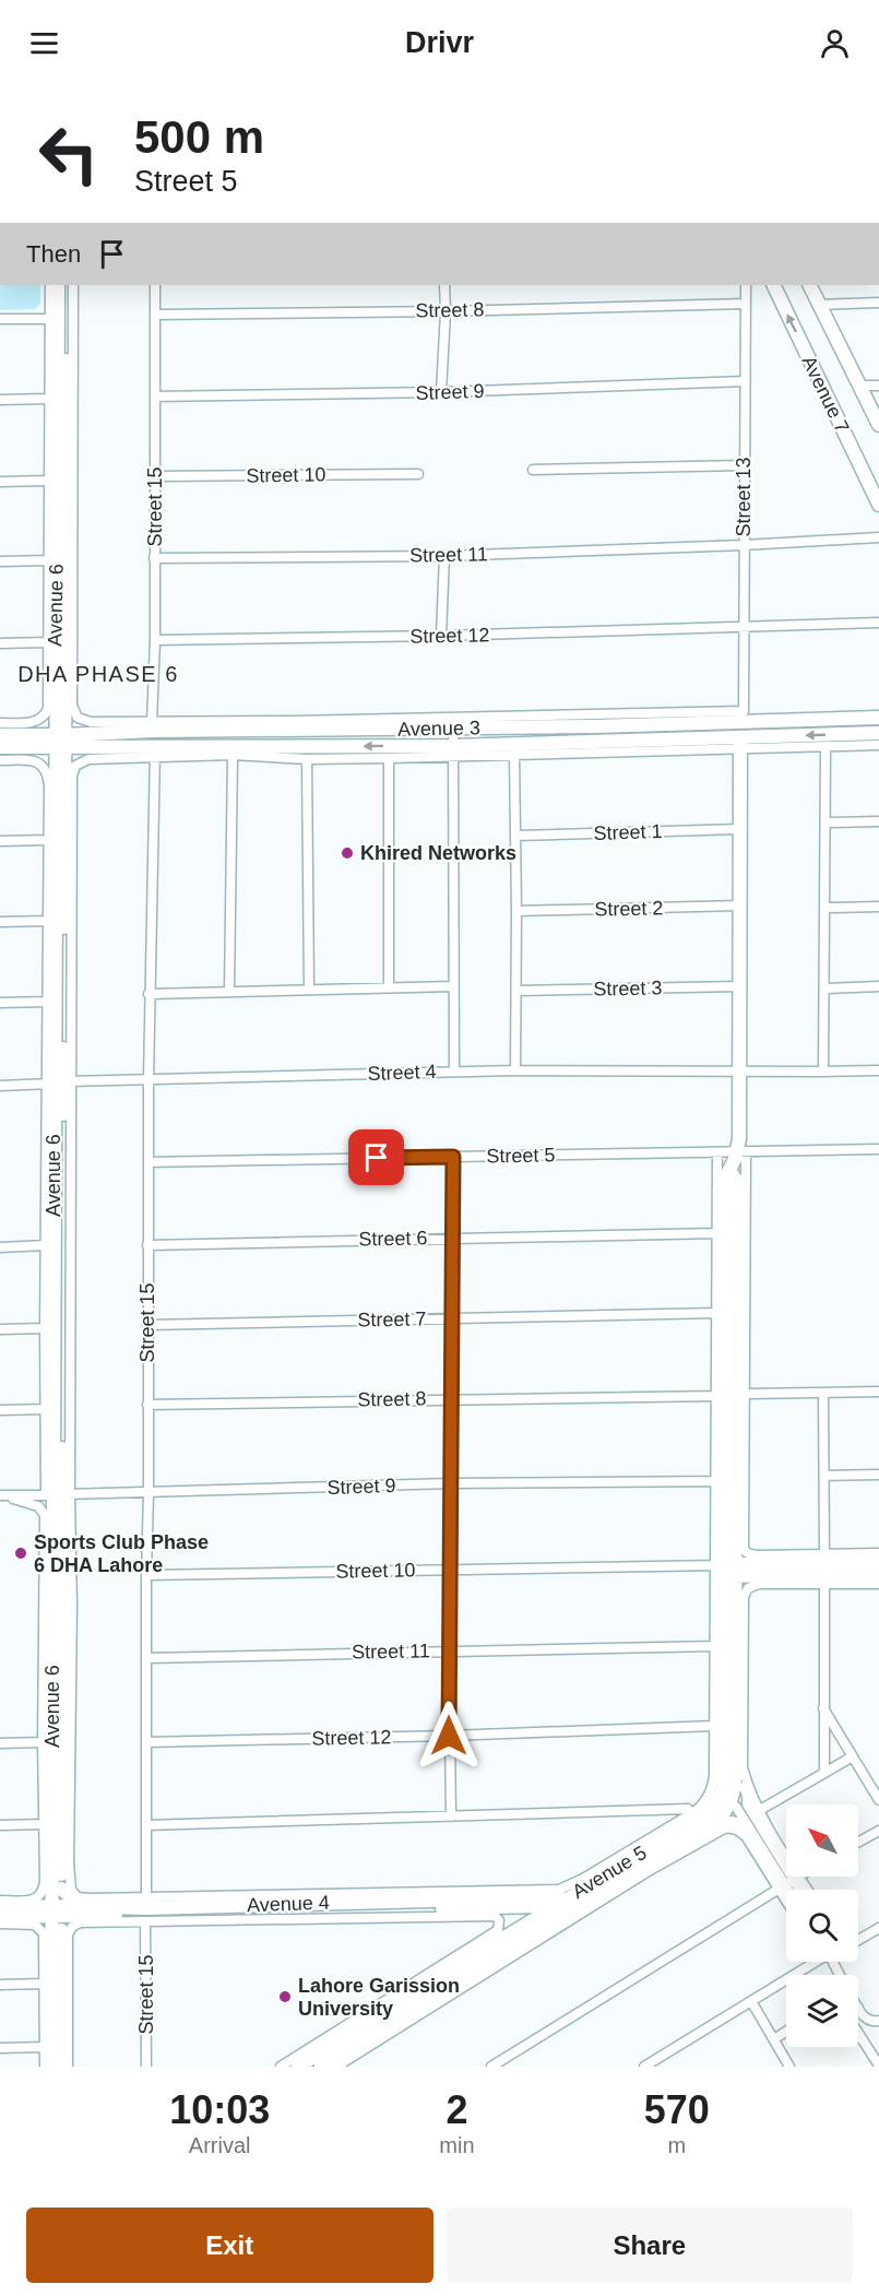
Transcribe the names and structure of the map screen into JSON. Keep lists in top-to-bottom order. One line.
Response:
{"streets":{"main road":["Avenue 7","Avenue 6","Avenue 3","Avenue 5","Avenue 4"],"street":["Street 8","Street 9","Street 10","Street 13","Street 15","Street 11","Street 12","Street 1","Street 2","Street 3","Street 4","Street 5","Street 6","Street 7"]},"crossings":[["Street 8","Street 13"],["Street 8","Street 15"],["Street 9","Street 13"],["Street 9","Street 15"],["Street 9","Avenue 6"],["Street 10","Street 15"],["Street 13","Street 15"],["Street 13","Street 11"],["Street 13","Street 12"],["Street 13","Avenue 3"],["Street 15","Street 11"],["Street 15","Street 12"],["Street 15","Avenue 3"],["Street 15","Street 4"],["Street 15","Street 5"],["Street 15","Street 6"],["Street 15","Street 7"],["Avenue 6","Avenue 3"],["Avenue 6","Street 4"],["Avenue 6","Avenue 4"],["Avenue 5","Avenue 4"]],"districts":["DHA PHASE 6"],"places":["Khired Networks","Sports Club Phase 6 DHA Lahore","Lahore Garission University"],"north":"top left","page":{"header":"Drivr","turn":["500 m","Street 5"],"then":"Then","eta":["10:03","Arrival","2","min","570","m"],"buttons":["Exit","Share"]}}
